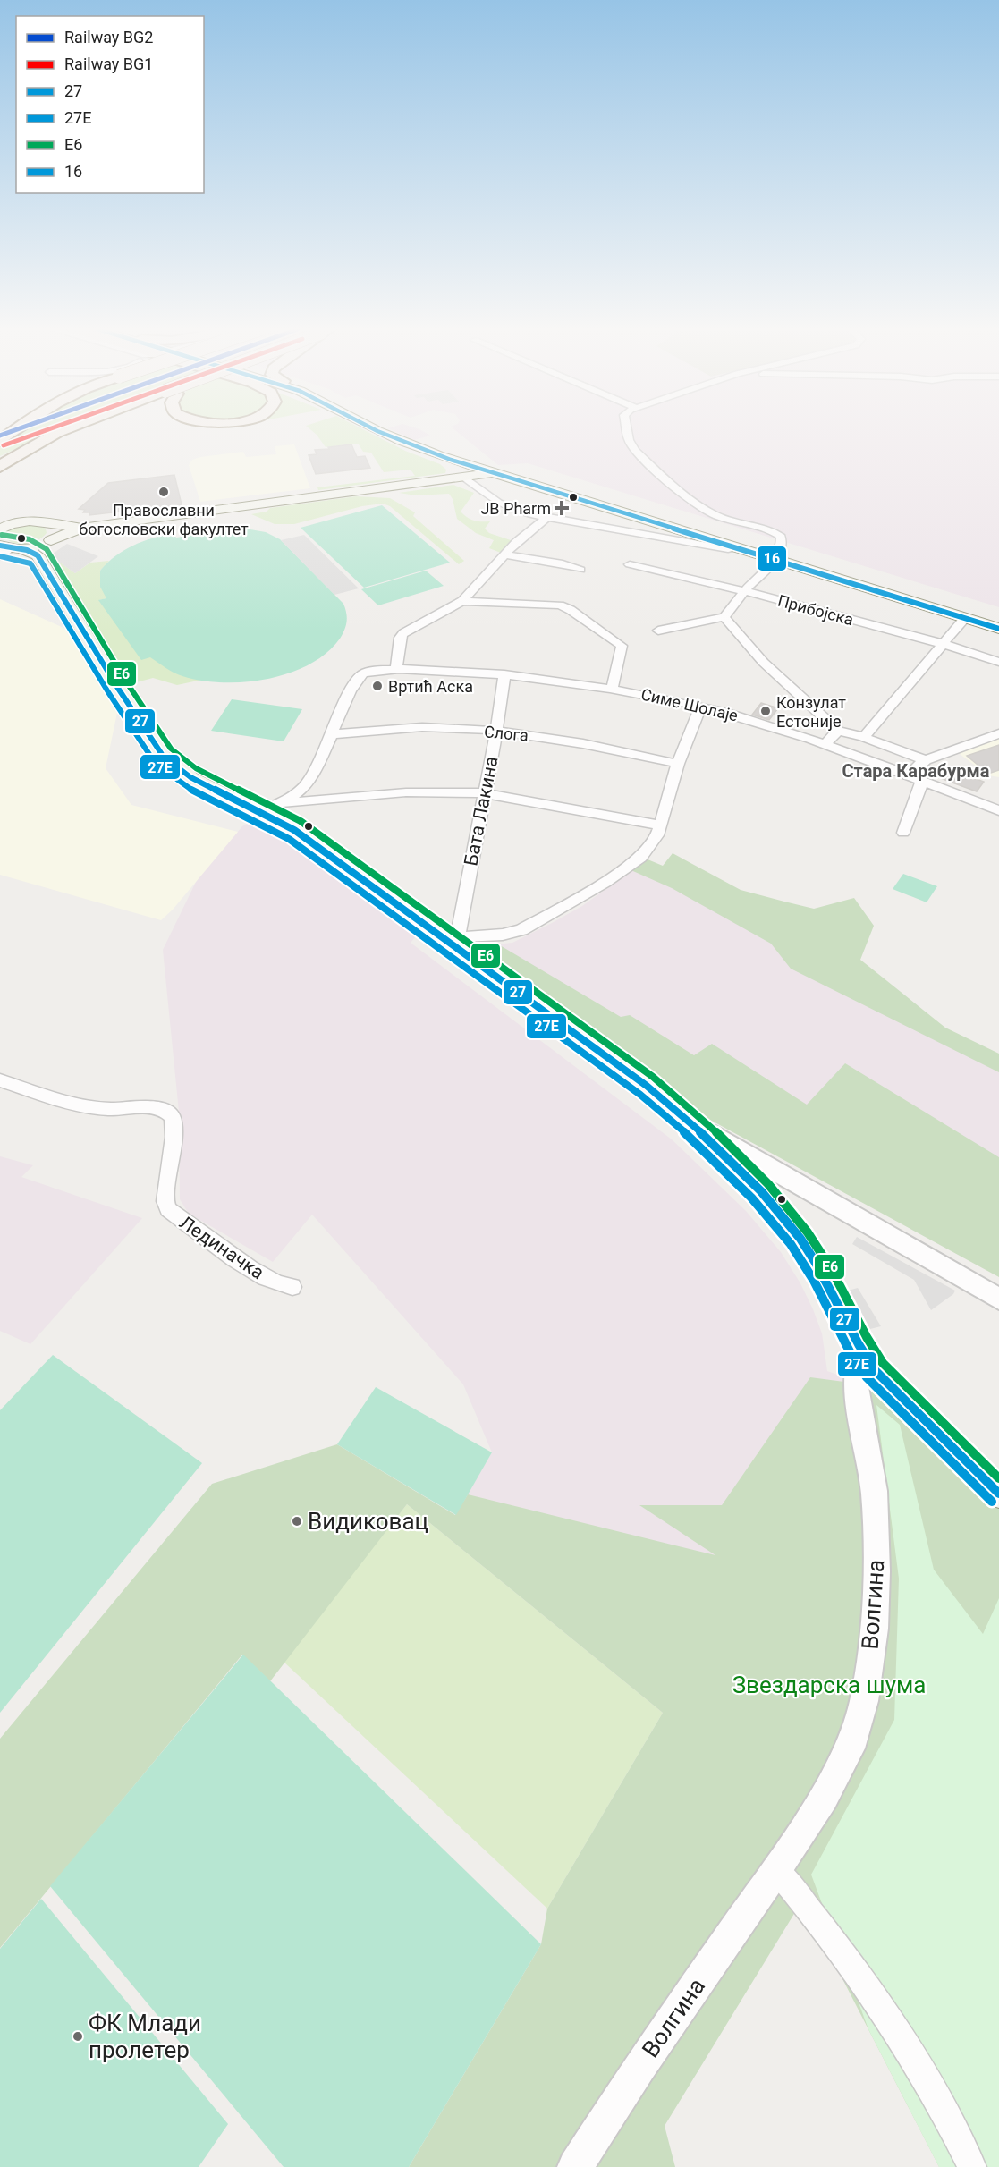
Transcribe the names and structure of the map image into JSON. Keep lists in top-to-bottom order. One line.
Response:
{"streets":{"street":["Прибојска","Симе Шолаје","Слога","Бата Лакина","Лединачка","Волгина"]},"crossings":[["Симе Шолаје","Слога"],["Симе Шолаје","Бата Лакина"],["Слога","Бата Лакина"]],"districts":["Стара Карабурма"],"parks":["Звездарска шума"],"places":{"other":["Православни богословски факултет","Вртић Аска","Конзулат Естоније","Видиковац","ФК Млади пролетер"],"health":["JB Pharm"]},"lines":["rail line BG2","rail line BG1","transit line 16","transit line E6","transit line 27","transit line 27E"],"legend":["Railway BG2","Railway BG1","27","27E","E6","16"]}
